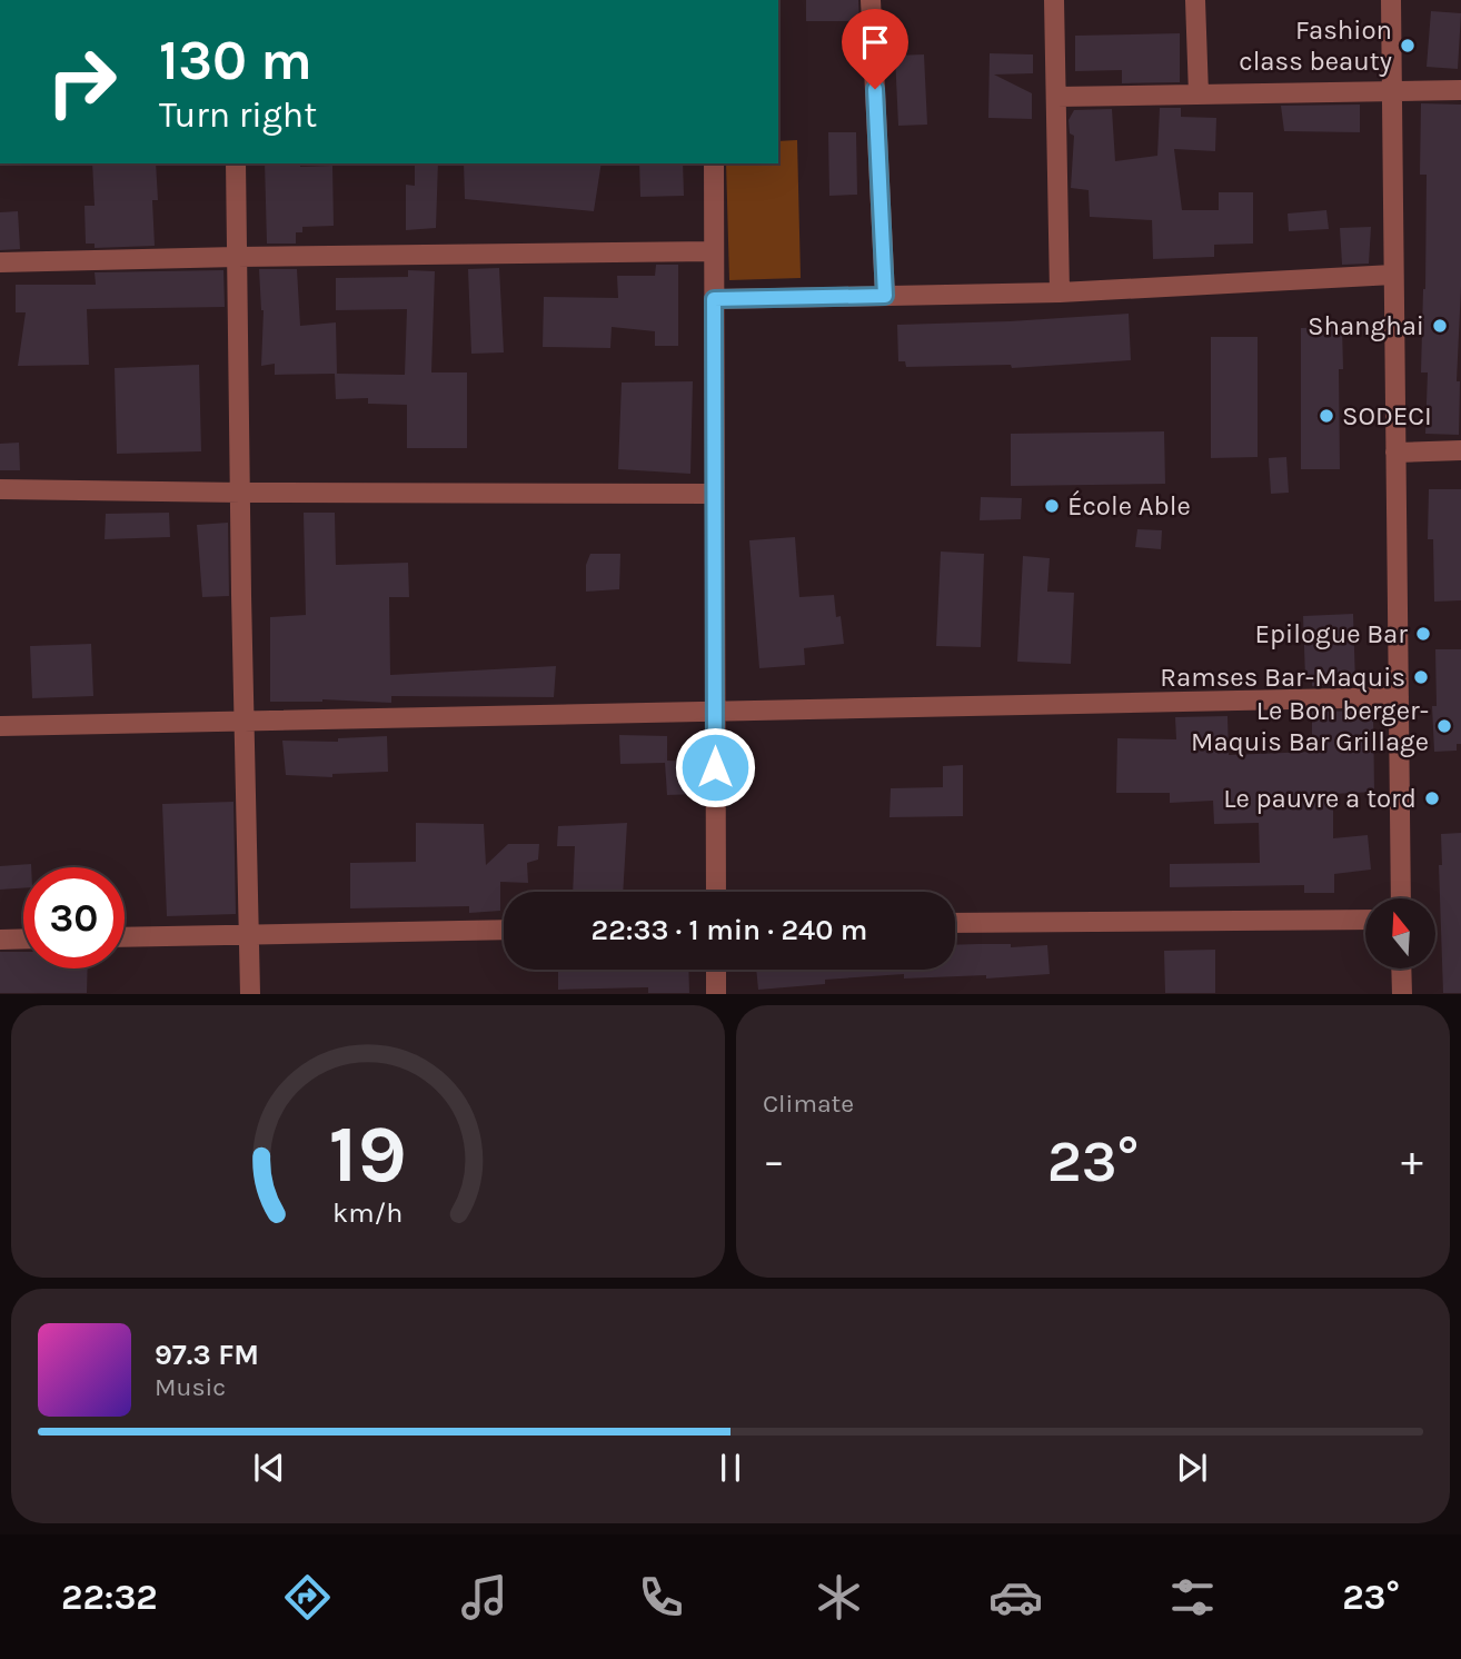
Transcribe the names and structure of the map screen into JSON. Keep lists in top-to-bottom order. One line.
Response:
{"places":["Fashion class beauty","Shanghai","SODECI","École Able","Epilogue Bar","Ramses Bar-Maquis","Le Bon berger- Maquis Bar Grillage","Le pauvre a tord"],"north":"top","page":{"turn":["130 m","Turn right"],"limit":"30","trip":"22:33 · 1 min · 240 m","tile":"Climate","heat":["−","23°","+"],"song":["97.3 FM","Music"],"tabs":["22:32","23°"],"gauge":["19","km/h"]}}
